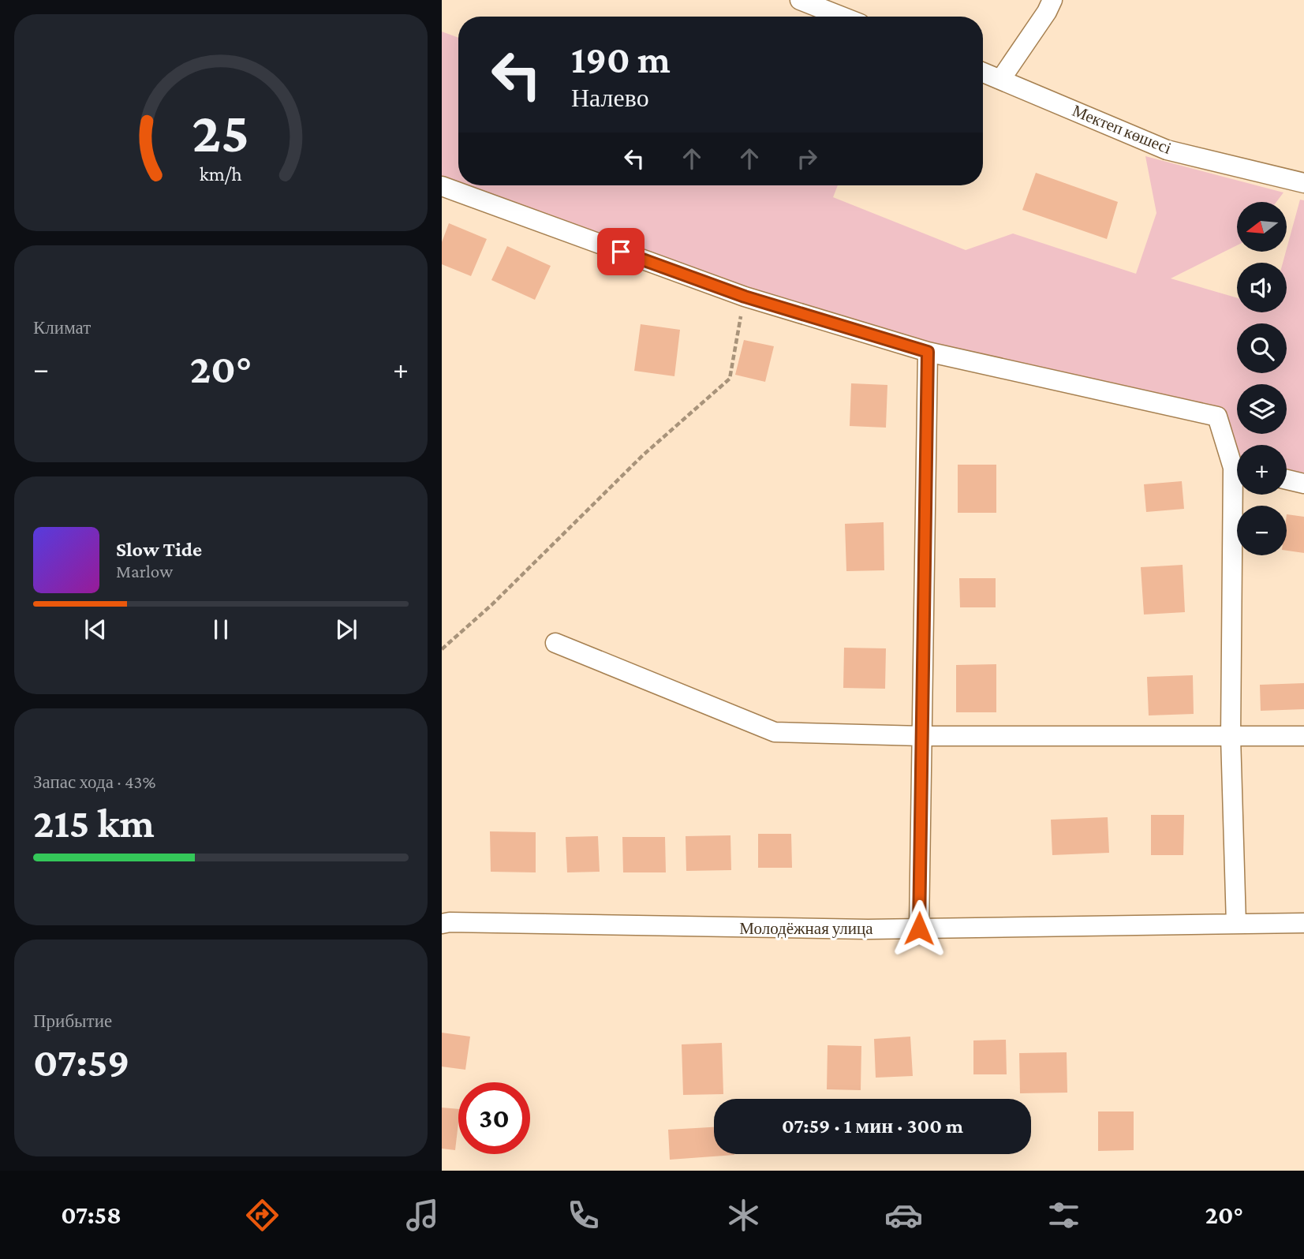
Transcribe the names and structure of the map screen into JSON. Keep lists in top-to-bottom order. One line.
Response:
{"streets":{"street":["Мектеп көшесі","Молодёжная улица"]},"north":"left","page":{"turn":["190 m","Налево"],"map_buttons":["+","−"],"tile":["Климат",["Запас хода · 43%","215 km"],["Прибытие","07:59"]],"heat":["−","20°","+"],"song":["Slow Tide","Marlow"],"limit":"30","trip":"07:59 · 1 мин · 300 m","tabs":["07:58","20°"],"gauge":["25","km/h"]}}
